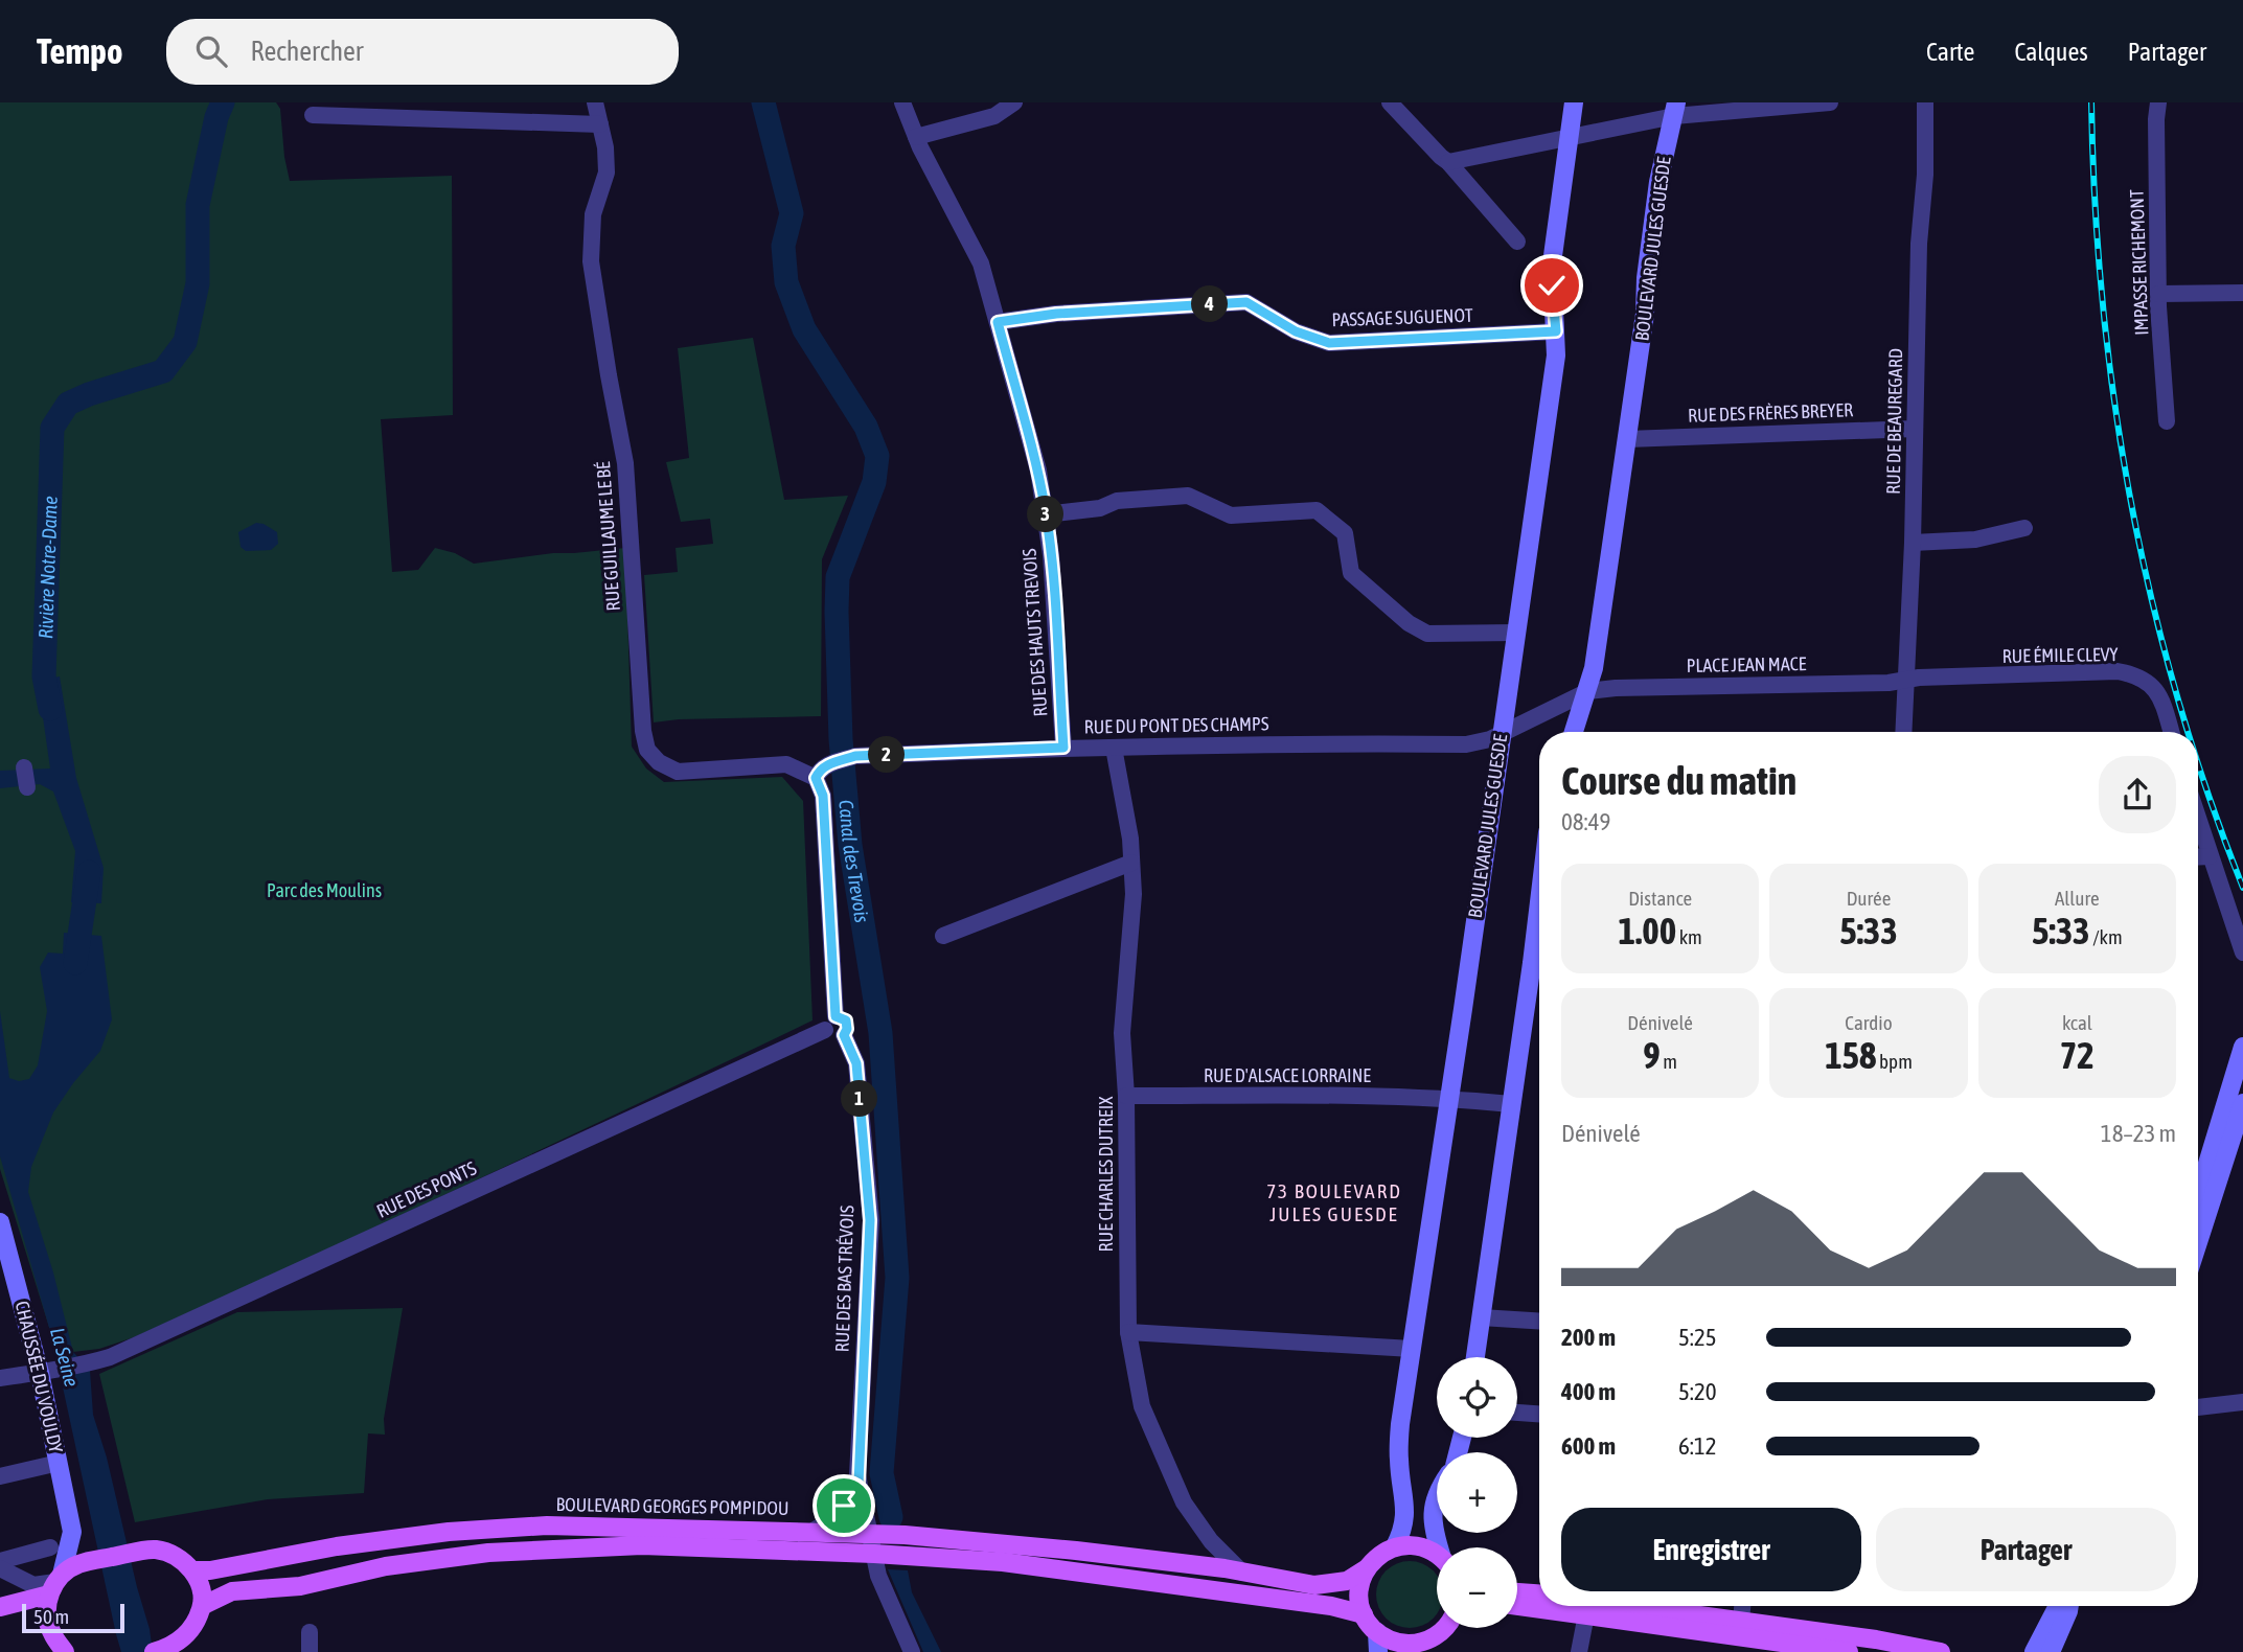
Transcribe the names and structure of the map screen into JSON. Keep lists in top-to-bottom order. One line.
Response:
{"streets":{"main road":["BOULEVARD GEORGES POMPIDOU"],"street":["BOULEVARD JULES GUESDE","IMPASSE RICHEMONT","PASSAGE SUGUENOT","RUE DES FRÈRES BREYER","RUE DE BEAUREGARD","RUE GUILLAUME LE BÉ","RUE DES HAUTS TREVOIS","RUE ÉMILE CLEVY","PLACE JEAN MACE","RUE DU PONT DES CHAMPS","RUE D'ALSACE LORRAINE","RUE CHARLES DUTREIX","RUE DES PONTS","RUE DES BAS TRÉVOIS","CHAUSSÉE DU VOULDY"]},"crossings":[["BOULEVARD JULES GUESDE","PASSAGE SUGUENOT"],["BOULEVARD JULES GUESDE","RUE DES FRÈRES BREYER"],["BOULEVARD JULES GUESDE","PLACE JEAN MACE"],["BOULEVARD JULES GUESDE","RUE DU PONT DES CHAMPS"],["BOULEVARD JULES GUESDE","RUE D'ALSACE LORRAINE"],["BOULEVARD JULES GUESDE","BOULEVARD GEORGES POMPIDOU"],["PASSAGE SUGUENOT","RUE DES HAUTS TREVOIS"],["RUE DES FRÈRES BREYER","RUE DE BEAUREGARD"],["RUE DE BEAUREGARD","RUE ÉMILE CLEVY"],["RUE DE BEAUREGARD","PLACE JEAN MACE"],["RUE GUILLAUME LE BÉ","RUE DU PONT DES CHAMPS"],["RUE DES HAUTS TREVOIS","RUE DU PONT DES CHAMPS"],["RUE ÉMILE CLEVY","PLACE JEAN MACE"],["PLACE JEAN MACE","RUE DU PONT DES CHAMPS"],["RUE DU PONT DES CHAMPS","RUE CHARLES DUTREIX"],["RUE D'ALSACE LORRAINE","RUE CHARLES DUTREIX"],["RUE CHARLES DUTREIX","BOULEVARD GEORGES POMPIDOU"],["RUE DES PONTS","RUE DES BAS TRÉVOIS"],["RUE DES PONTS","CHAUSSÉE DU VOULDY"],["RUE DES BAS TRÉVOIS","BOULEVARD GEORGES POMPIDOU"]],"districts":["73 BOULEVARD JULES GUESDE"],"water":["Rivière Notre-Dame","Canal des Trevois","La Seine"],"parks":["Parc des Moulins"],"scale_bar":"50 m","page":{"header":"Tempo","search":"Rechercher","nav":["Carte","Calques","Partager"],"pins":["4","3","2","1"],"heading":["Course du matin","08:49"],"stats":[["Distance","1.00 km"],["Durée","5:33"],["Allure","5:33 /km"],["Dénivelé","9 m"],["Cardio","158 bpm"],["kcal","72"]],"chart":["Dénivelé","18–23 m"],"list":[{"name":"200 m","note":"5:25"},{"name":"400 m","note":"5:20"},{"name":"600 m","note":"6:12"}],"map_buttons":["+","−"],"buttons":["Enregistrer","Partager"],"scale":"50 m"}}
